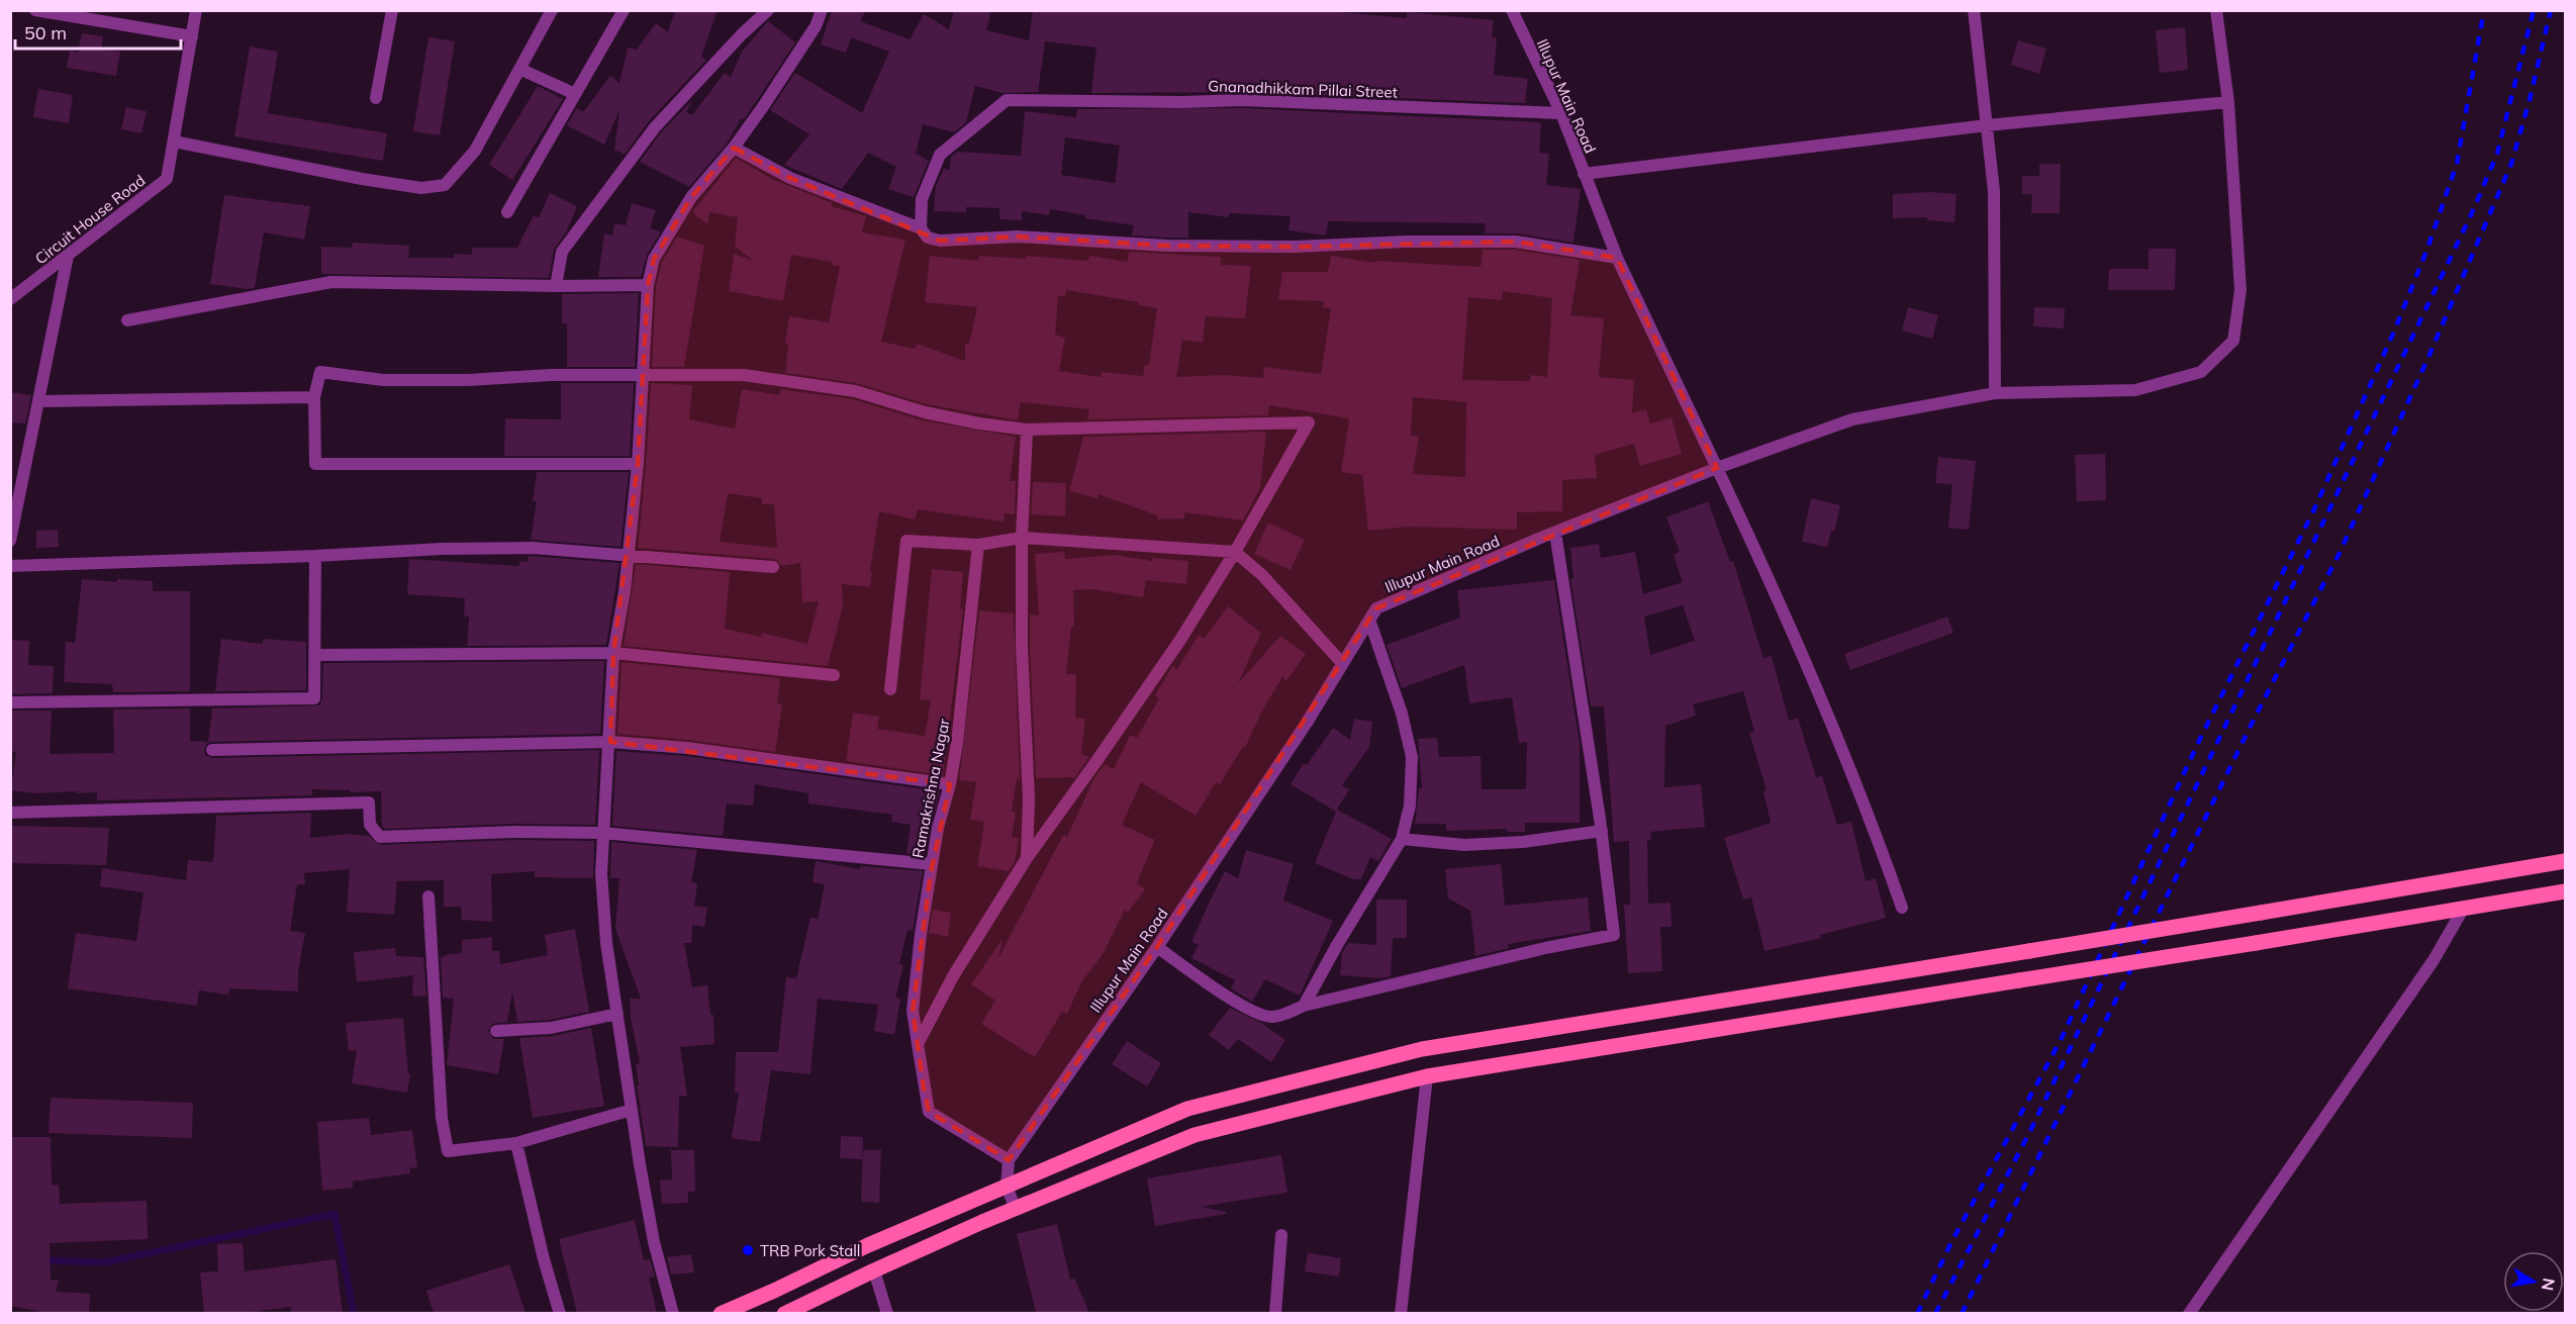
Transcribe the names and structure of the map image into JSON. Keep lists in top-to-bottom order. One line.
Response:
{"streets":{"street":["Gnanadhikkam Pillai Street","Illupur Main Road","Circuit House Road","Ramakrishna Nagar"]},"crossings":[["Gnanadhikkam Pillai Street","Illupur Main Road"],["Illupur Main Road","Ramakrishna Nagar"]],"places":["TRB Pork Stall"],"scale_bar":"50 m","north":"right"}
